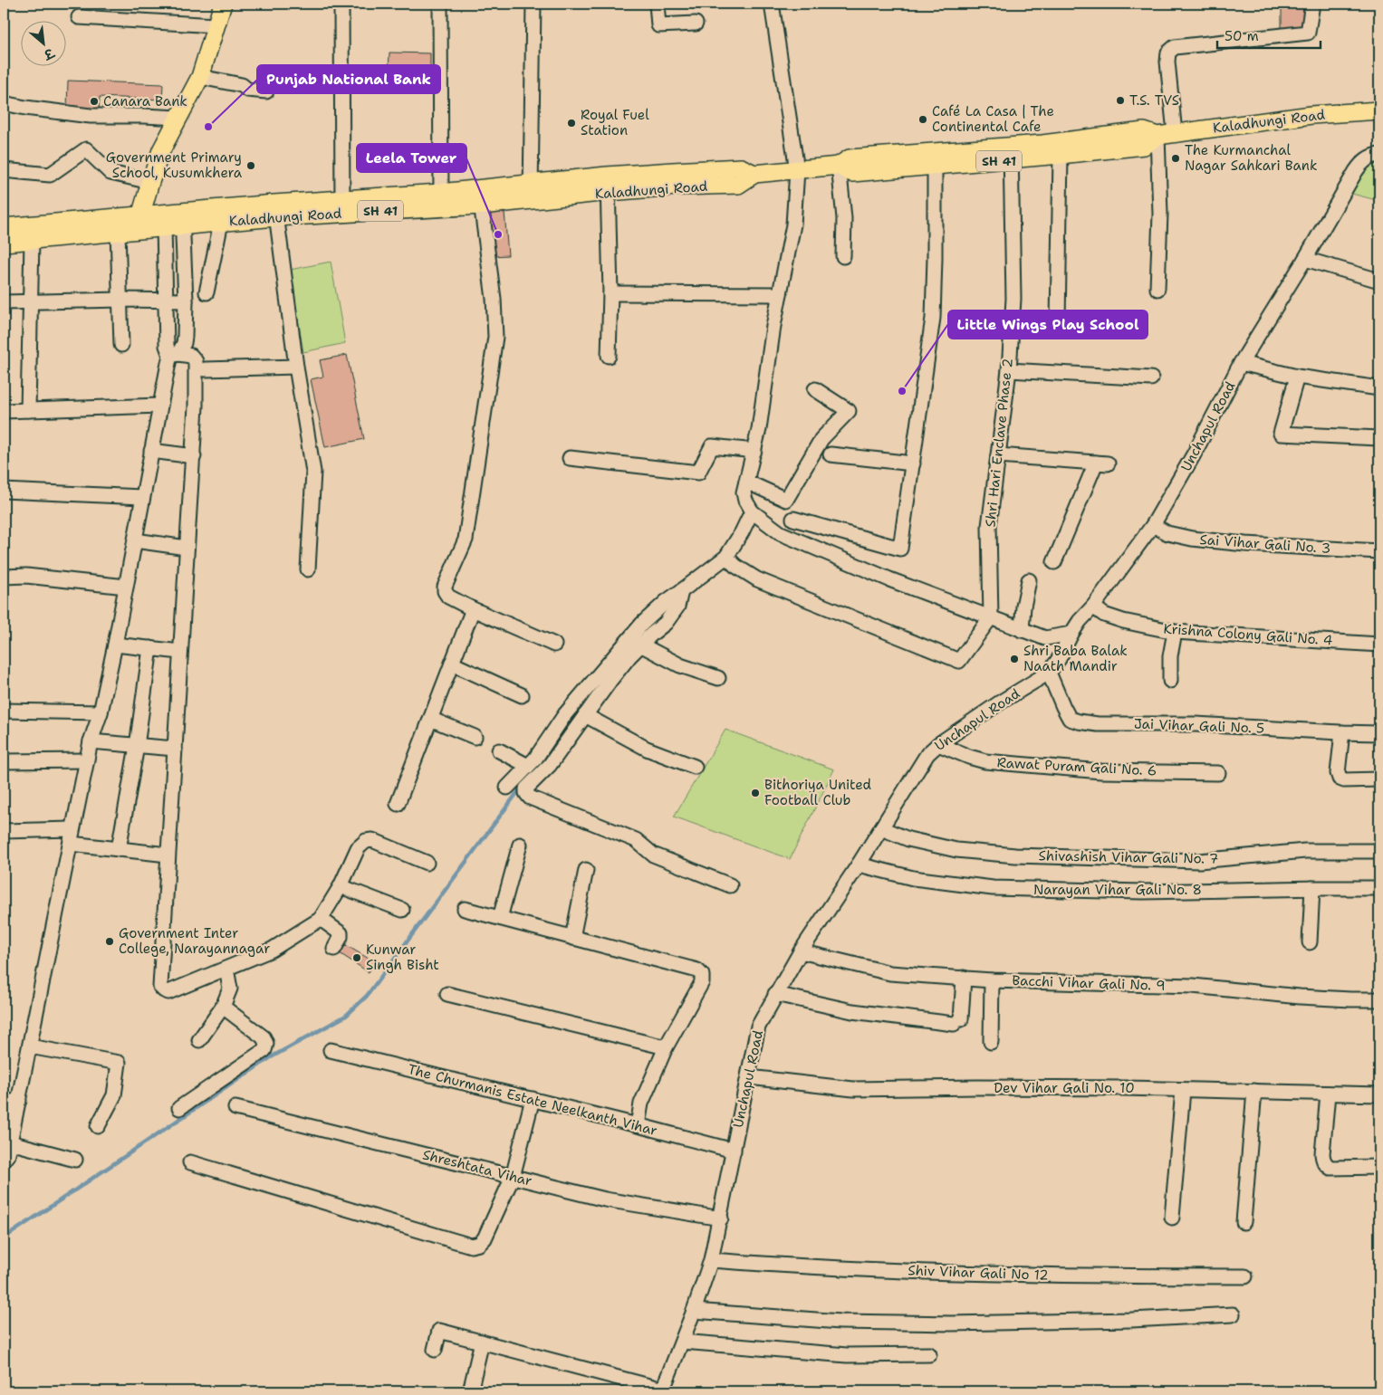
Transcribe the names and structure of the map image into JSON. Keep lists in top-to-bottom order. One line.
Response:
{"streets":{"main road":["Kaladhungi Road","SH 41"],"street":["Unchapul Road","Shri Hari Enclave Phase 2","Sai Vihar Gali No. 3","Krishna Colony Gali No. 4","Jai Vihar Gali No. 5","Rawat Puram Gali No. 6","Shivashish Vihar Gali No. 7","Narayan Vihar Gali No. 8","Bacchi Vihar Gali No. 9","Dev Vihar Gali No. 10","The Churmanis Estate Neelkanth Vihar","Shreshtata Vihar","Shiv Vihar Gali No 12"]},"crossings":[["Kaladhungi Road","Shri Hari Enclave Phase 2"],["Unchapul Road","Sai Vihar Gali No. 3"],["Unchapul Road","Krishna Colony Gali No. 4"],["Unchapul Road","Jai Vihar Gali No. 5"],["Unchapul Road","Rawat Puram Gali No. 6"],["Unchapul Road","Shivashish Vihar Gali No. 7"],["Unchapul Road","Narayan Vihar Gali No. 8"],["Unchapul Road","Bacchi Vihar Gali No. 9"],["Unchapul Road","Dev Vihar Gali No. 10"],["Unchapul Road","The Churmanis Estate Neelkanth Vihar"],["Unchapul Road","Shreshtata Vihar"],["Unchapul Road","Shiv Vihar Gali No 12"]],"places":["T.S. TVS","Canara Bank","Café La Casa | The Continental Cafe","Royal Fuel Station","Punjab National Bank","The Kurmanchal Nagar Sahkari Bank","Government Primary School, Kusumkhera","Leela Tower","Little Wings Play School","Shri Baba Balak Naath Mandir","Bithoriya United Football Club","Government Inter College, Narayannagar","Kunwar Singh Bisht"],"scale_bar":"50 m","north":"bottom right"}
